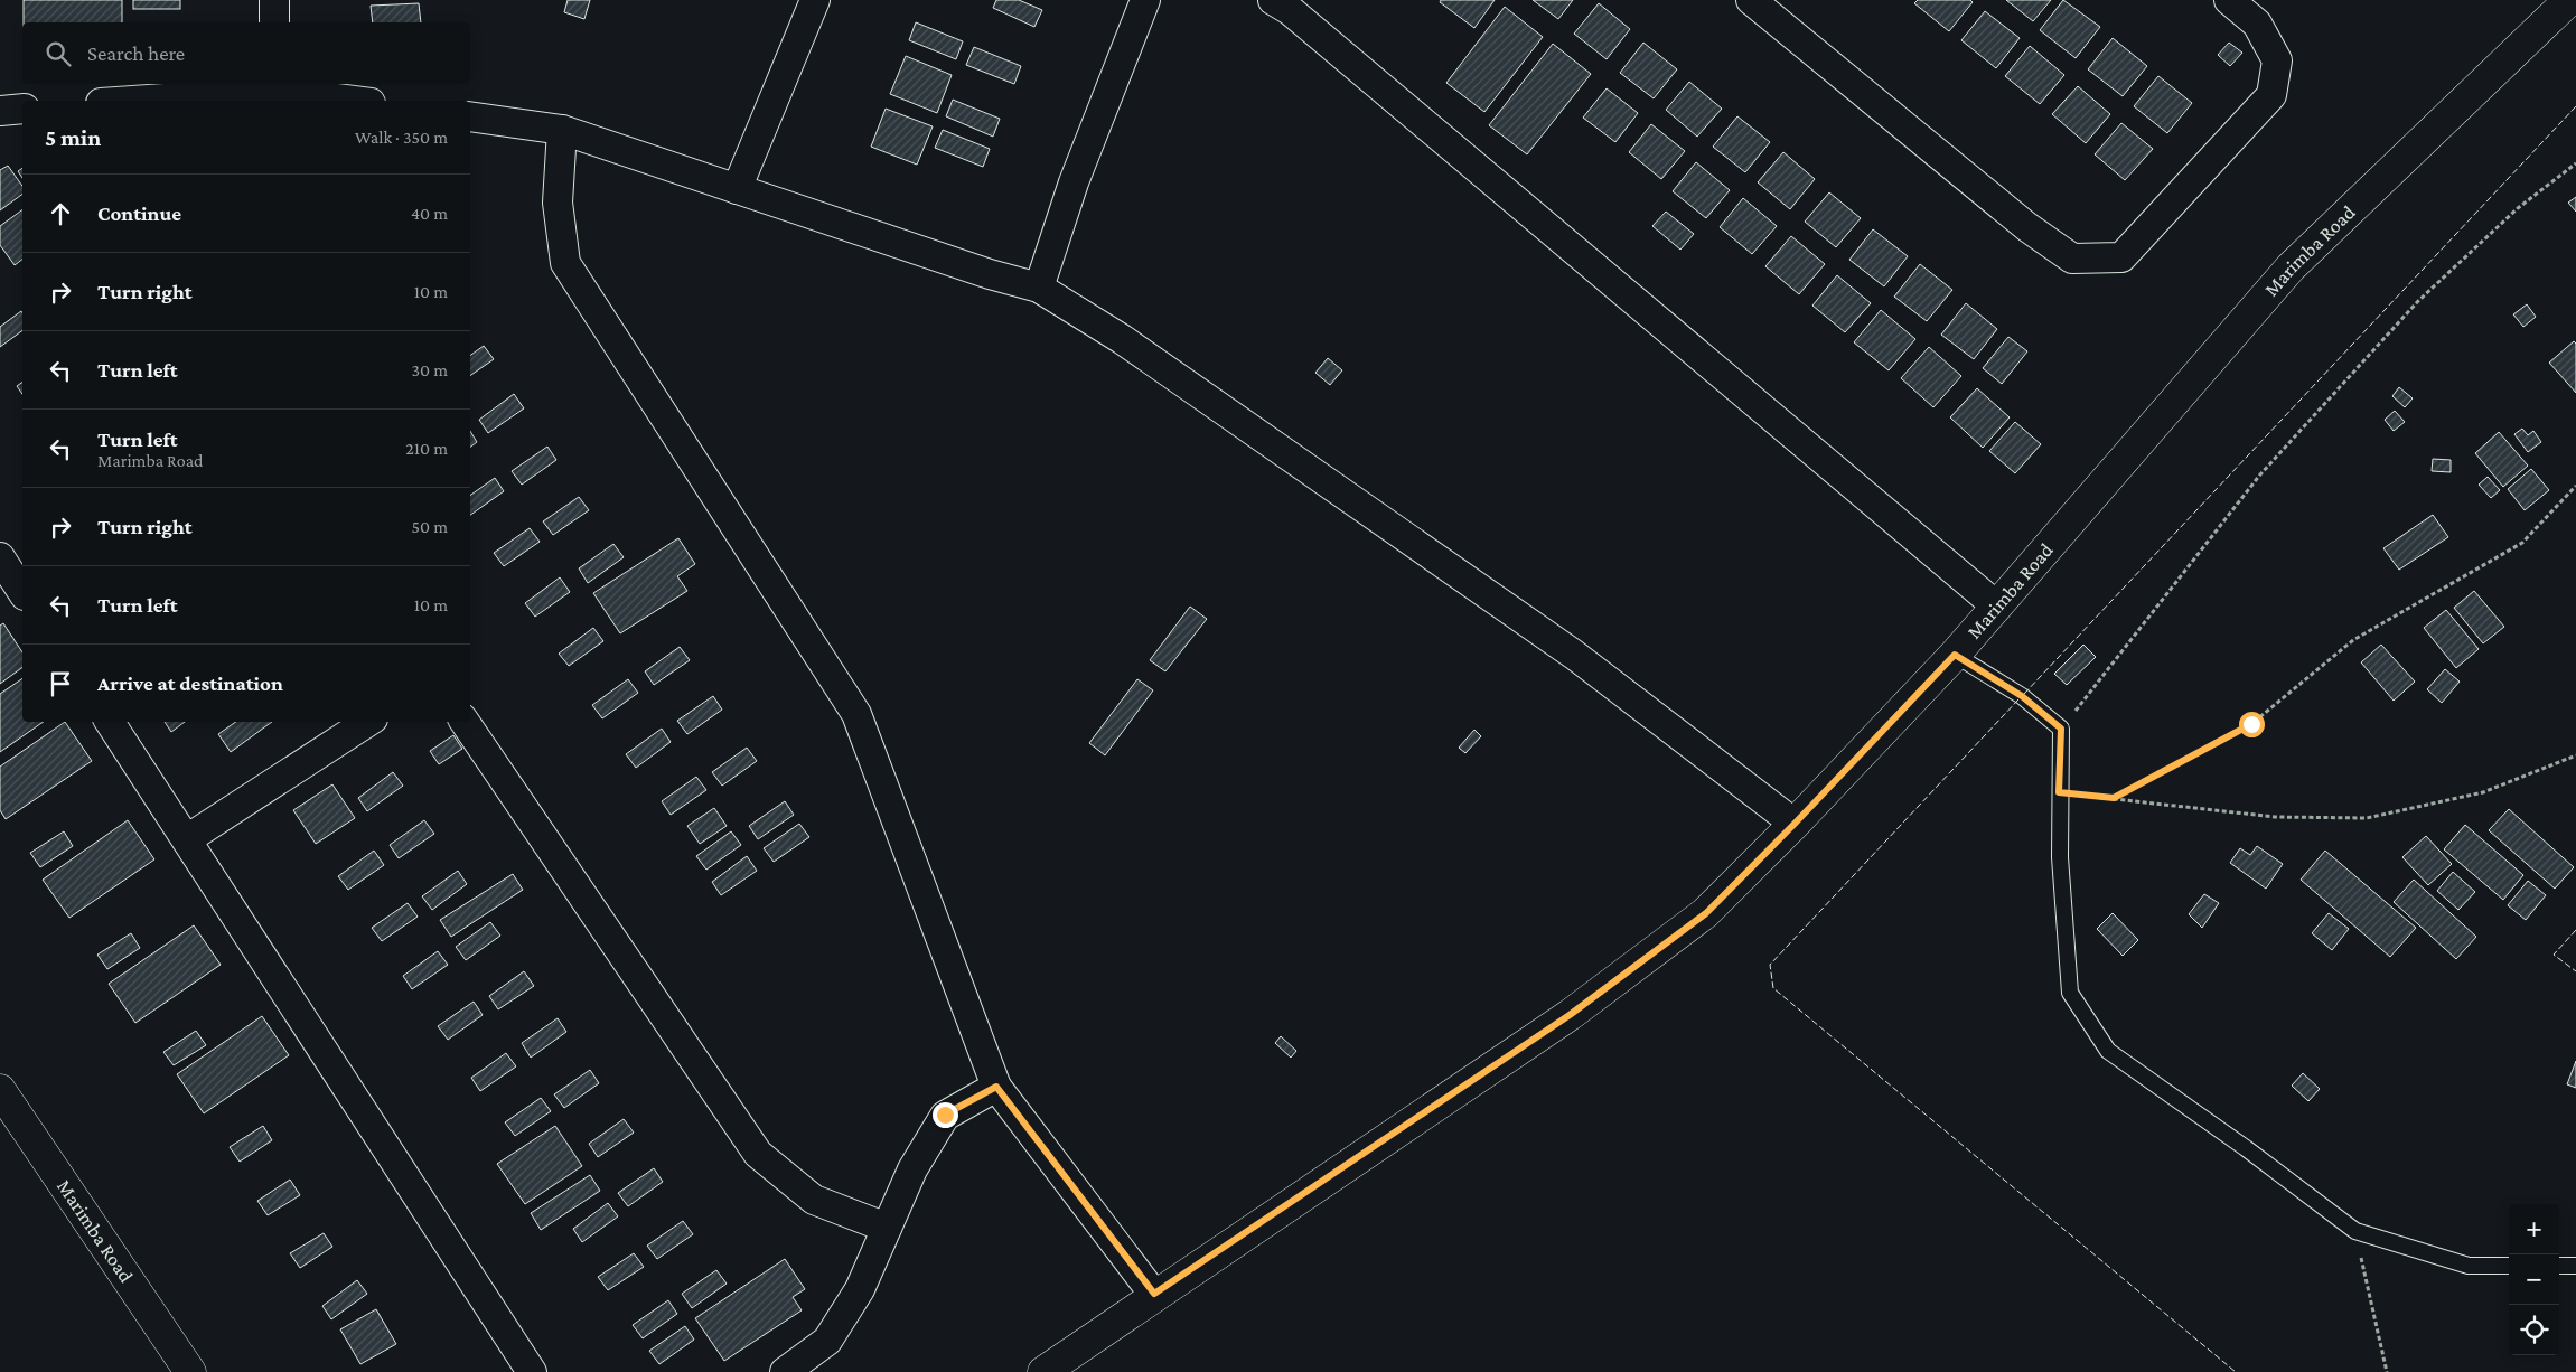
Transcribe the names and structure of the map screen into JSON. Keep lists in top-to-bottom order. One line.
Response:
{"streets":{"street":["Marimba Road"]},"page":{"search":"Search here","heading":["5 min","Walk · 350 m"],"list":[["Continue","40 m"],["Turn right","10 m"],["Turn left","30 m"],["Turn left","Marimba Road","210 m"],["Turn right","50 m"],["Turn left","10 m"],"Arrive at destination"],"map_buttons":["+","−"]}}
